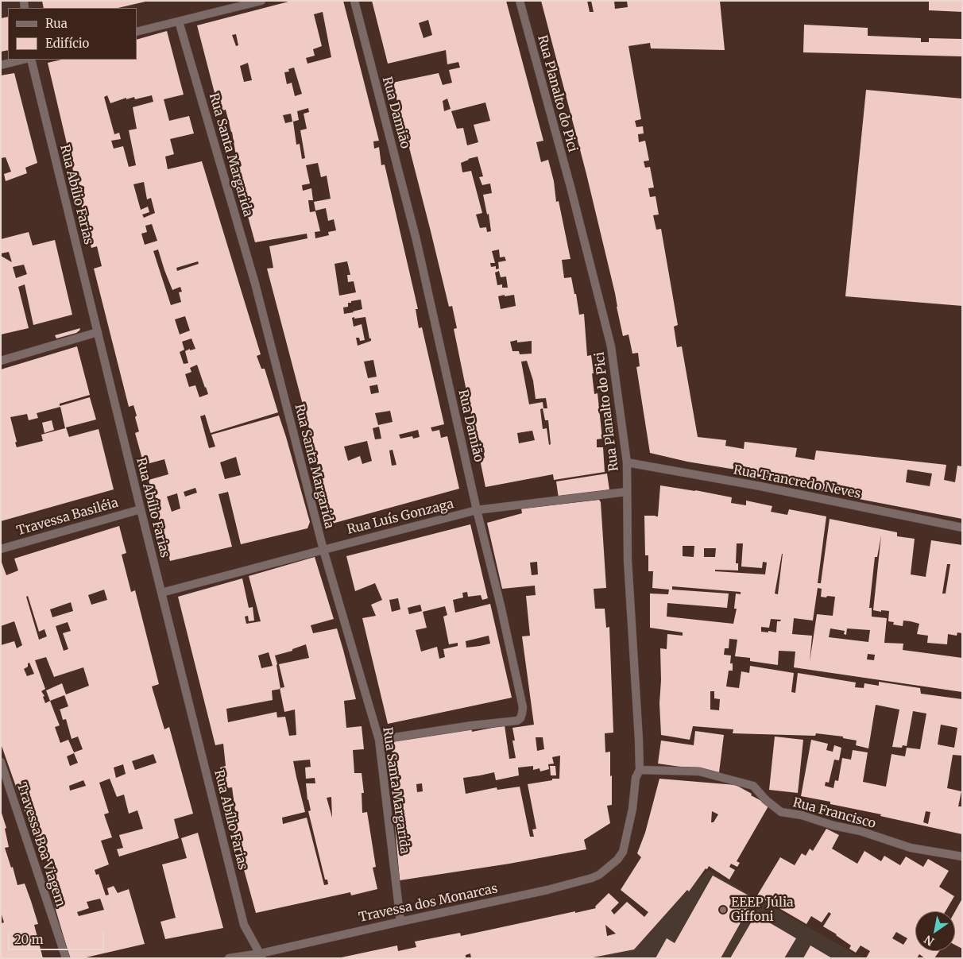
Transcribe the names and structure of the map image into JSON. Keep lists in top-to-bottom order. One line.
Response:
{"streets":{"street":["Rua Planalto do Pici","Rua Damião","Rua Santa Margarida","Rua Abílio Farias","Rua Trancredo Neves","Travessa Basiléia","Rua Luís Gonzaga","Rua Francisco","Travessa Boa Viagem","Travessa dos Monarcas"]},"crossings":[["Rua Planalto do Pici","Rua Trancredo Neves"],["Rua Planalto do Pici","Rua Luís Gonzaga"],["Rua Planalto do Pici","Rua Francisco"],["Rua Planalto do Pici","Travessa dos Monarcas"],["Rua Damião","Rua Santa Margarida"],["Rua Damião","Rua Luís Gonzaga"],["Rua Santa Margarida","Rua Luís Gonzaga"],["Rua Santa Margarida","Travessa dos Monarcas"],["Rua Abílio Farias","Travessa Basiléia"],["Rua Abílio Farias","Rua Luís Gonzaga"],["Rua Abílio Farias","Travessa dos Monarcas"]],"places":["EEEP Júlia Giffoni"],"legend":["Rua","Edifício"],"scale_bar":"20 m","north":"bottom left"}
